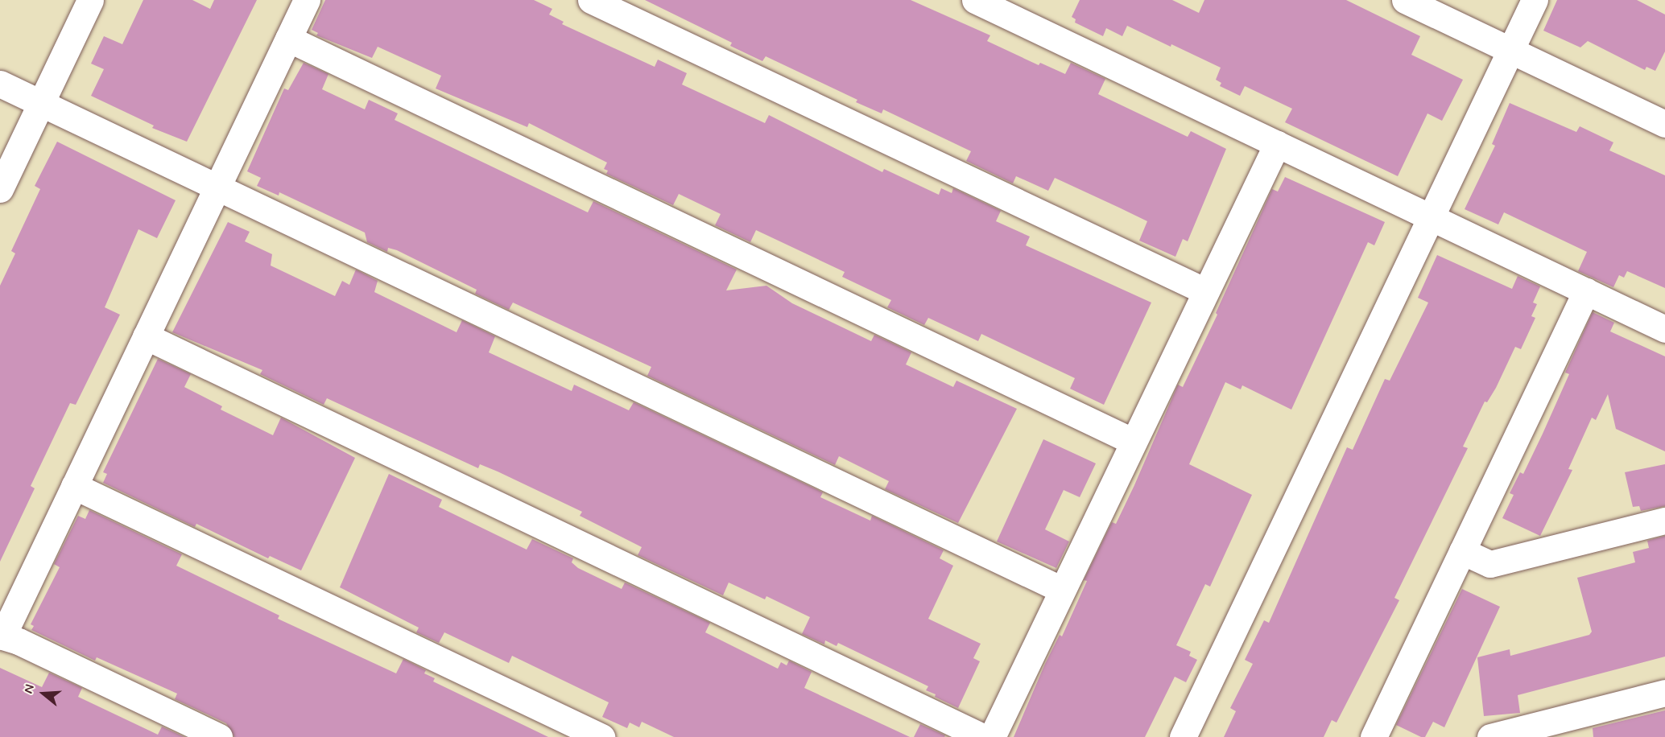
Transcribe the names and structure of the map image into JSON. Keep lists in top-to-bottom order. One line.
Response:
{"north":"left"}
